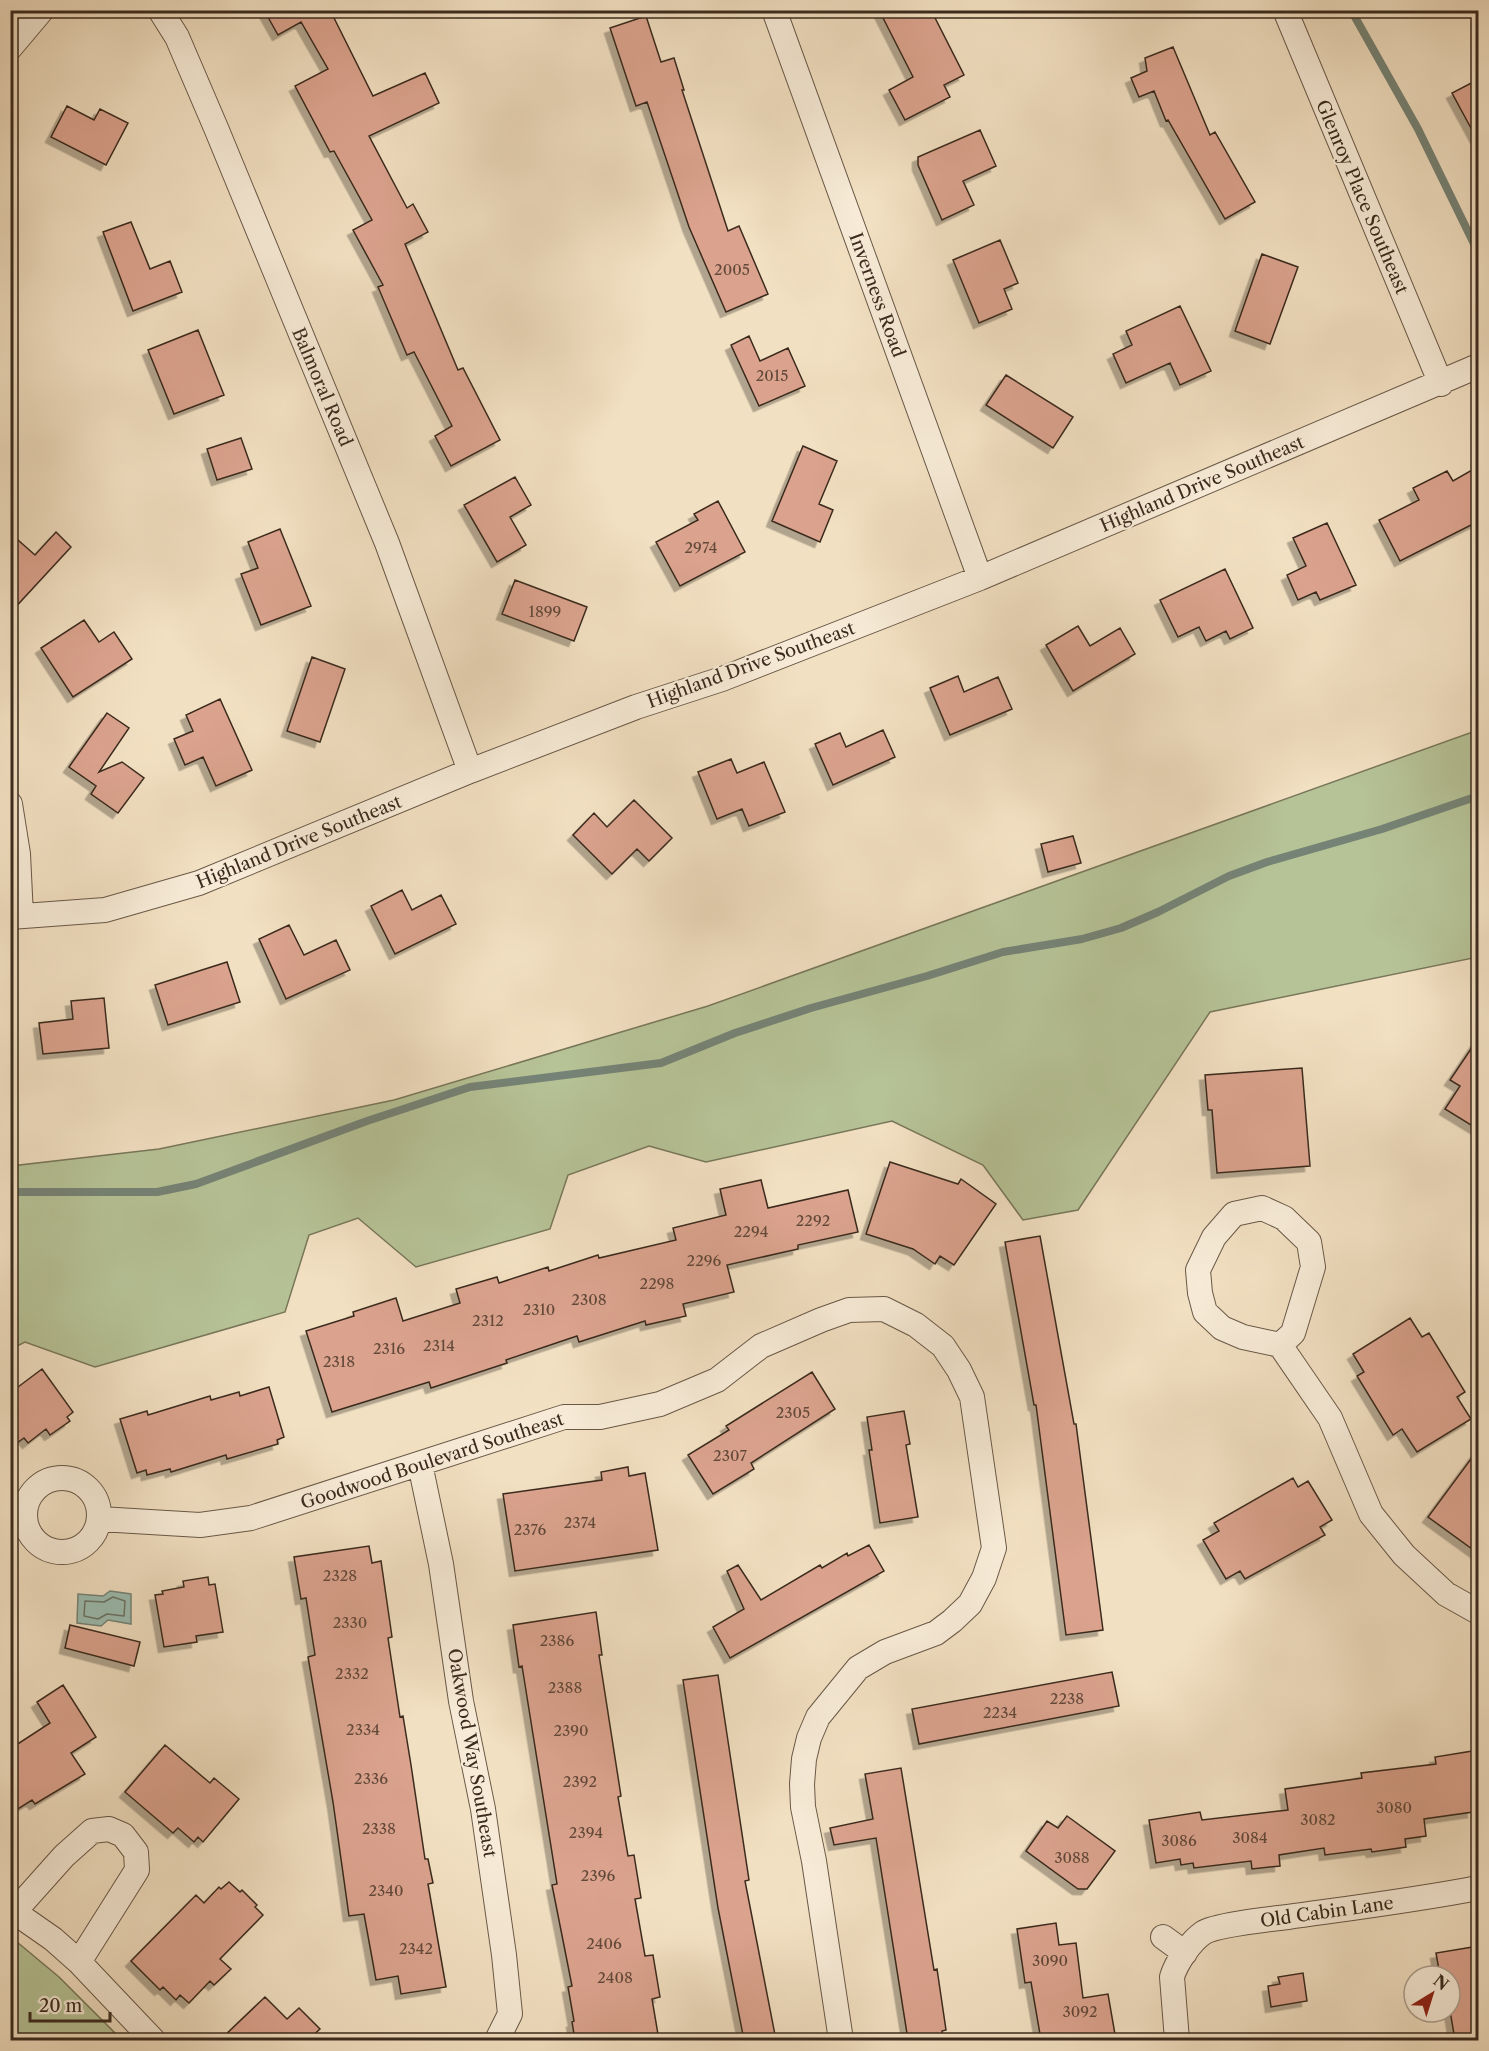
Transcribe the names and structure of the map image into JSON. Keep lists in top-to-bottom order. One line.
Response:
{"streets":{"street":["Glenroy Place Southeast","Inverness Road","Balmoral Road","Highland Drive Southeast","Goodwood Boulevard Southeast","Oakwood Way Southeast","Old Cabin Lane"]},"crossings":[["Glenroy Place Southeast","Highland Drive Southeast"],["Inverness Road","Highland Drive Southeast"],["Balmoral Road","Highland Drive Southeast"],["Goodwood Boulevard Southeast","Oakwood Way Southeast"]],"house_numbers":["2005","2015","2974","1899","2292","2294","2296","2298","2308","2310","2312","2314","2316","2318","2305","2307","2374","2376","2328","2330","2386","2332","2388","2238","2234","2334","2390","2336","2392","3080","3082","2338","2394","3084","3086","3088","2396","2340","2406","2342","3090","2408","3092"],"scale_bar":"20 m","north":"top right"}
